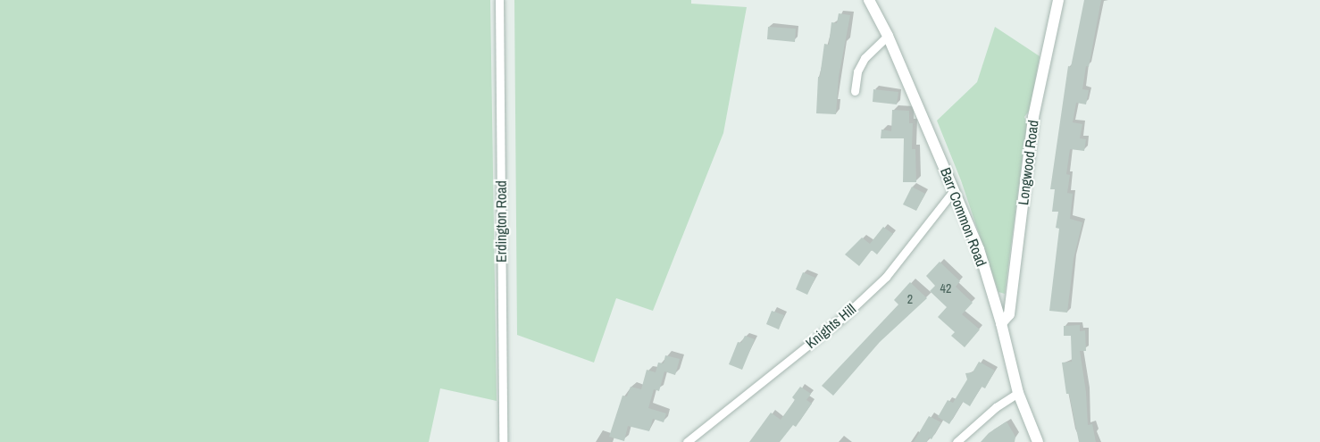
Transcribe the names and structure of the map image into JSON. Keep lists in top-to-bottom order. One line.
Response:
{"streets":{"main road":["Longwood Road","Barr Common Road"],"street":["Erdington Road","Knights Hill"]},"crossings":[["Longwood Road","Barr Common Road"],["Barr Common Road","Knights Hill"]],"house_numbers":["42","2"]}
